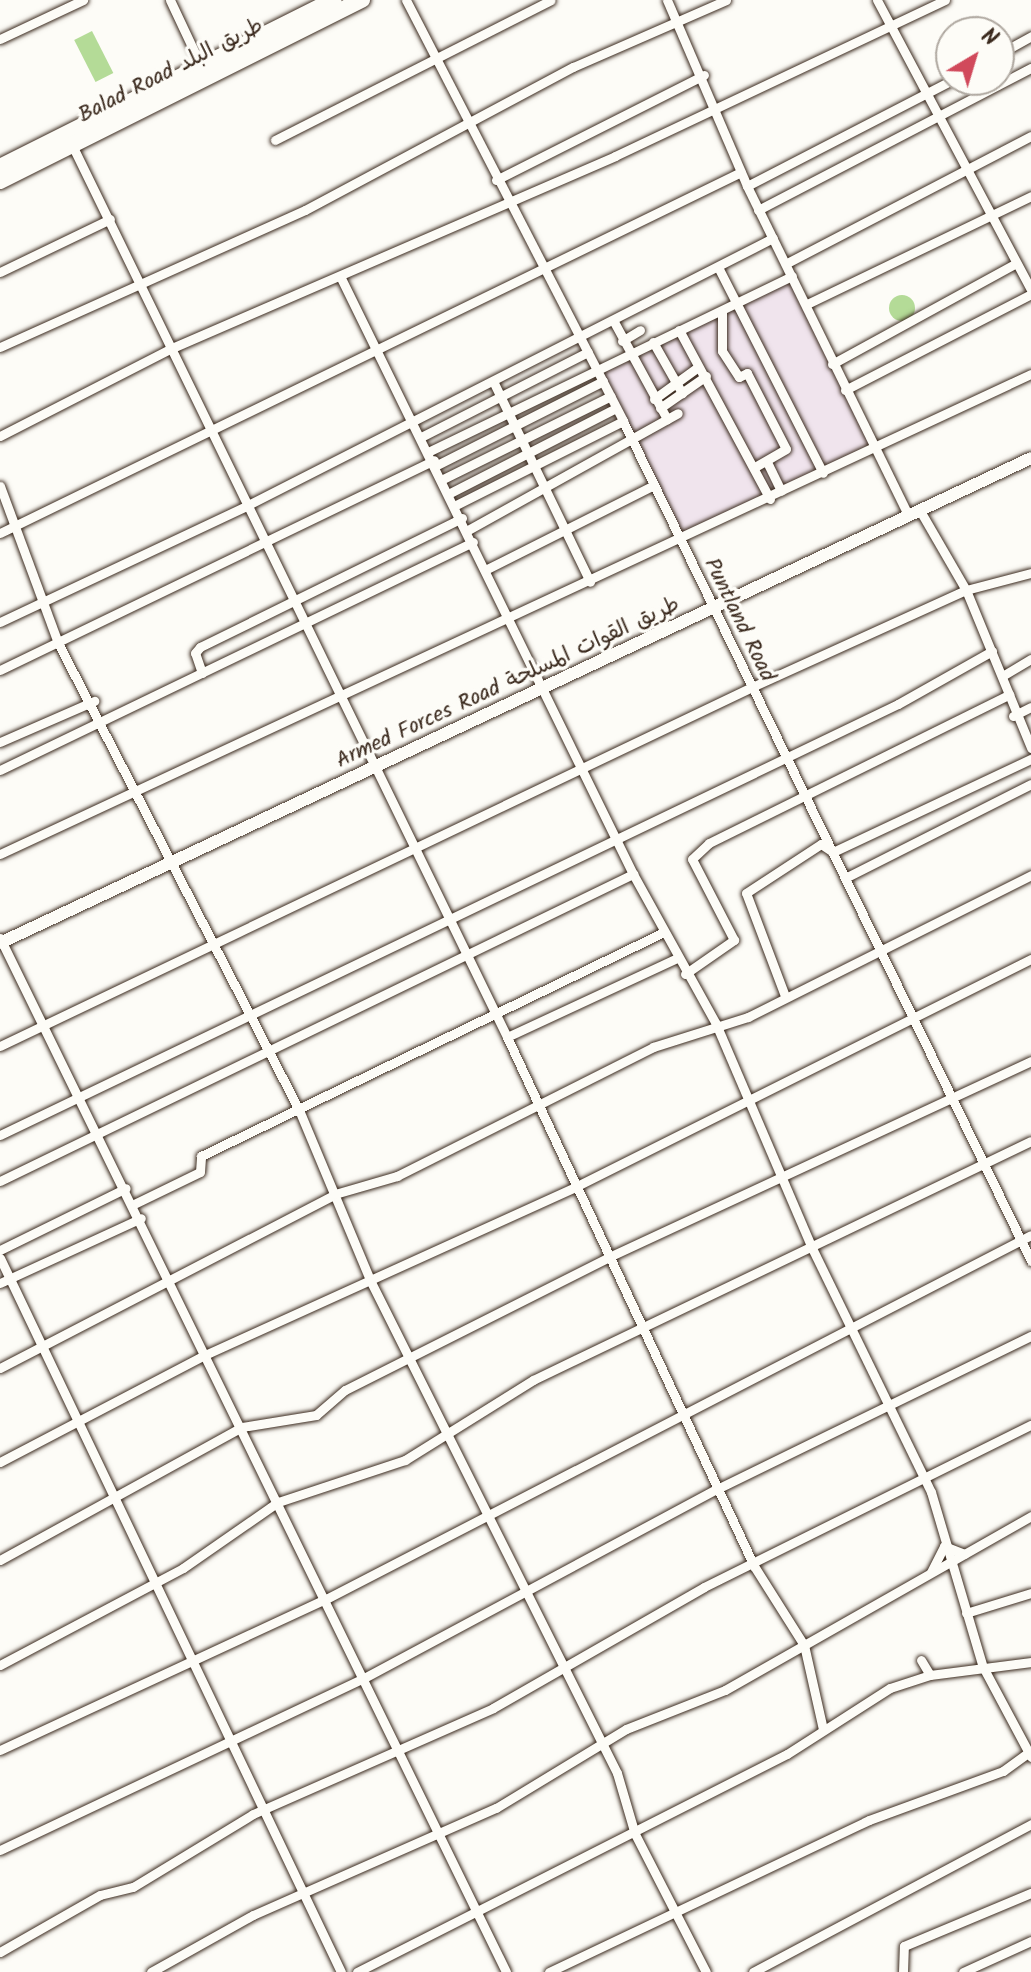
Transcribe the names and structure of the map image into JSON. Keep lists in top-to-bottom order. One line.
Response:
{"streets":{"highway":["Balad Road طريق البلد"],"street":["Puntland Road","Armed Forces Road طريق القوات المسلحة"]},"crossings":[["Puntland Road","Armed Forces Road طريق القوات المسلحة"]],"north":"top right"}
